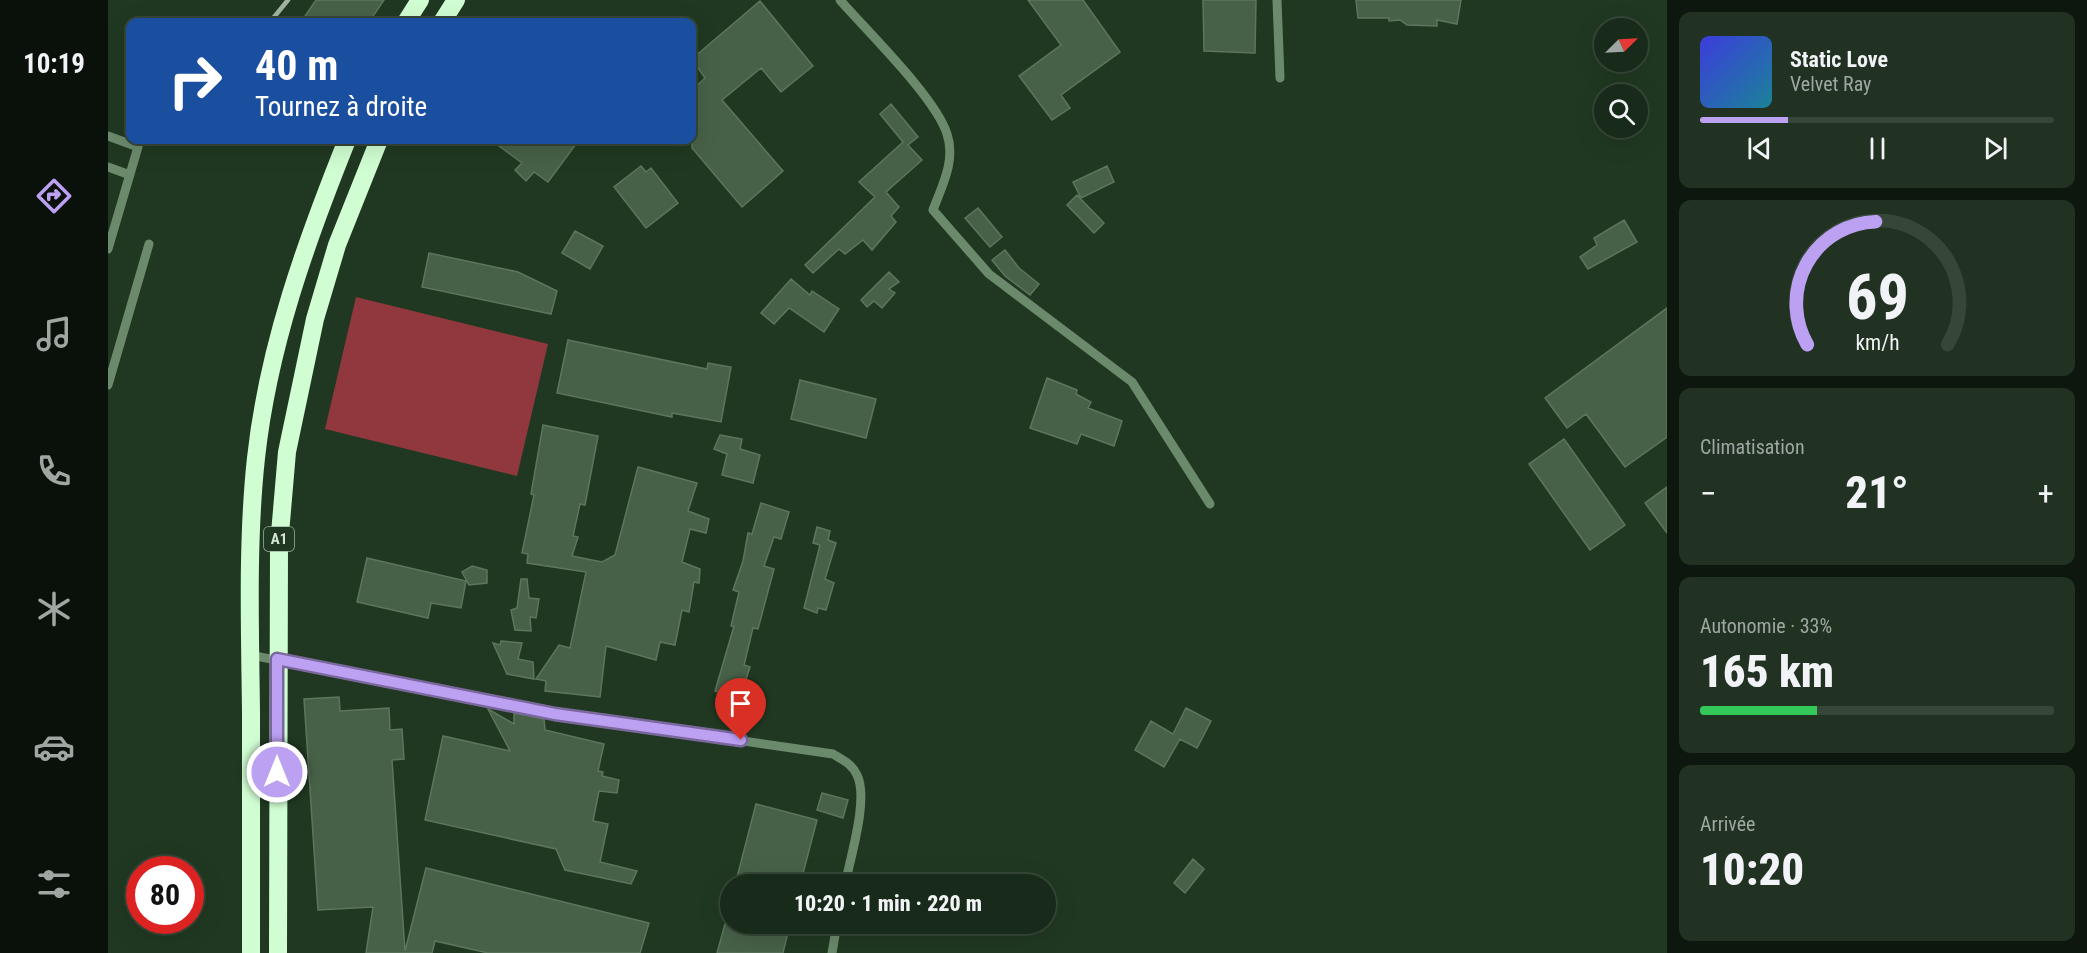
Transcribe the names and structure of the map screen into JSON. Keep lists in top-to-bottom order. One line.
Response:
{"streets":{"highway":["A1"]},"north":"top right","page":{"tabs":"10:19","turn":["40 m","Tournez à droite"],"song":["Static Love","Velvet Ray"],"tile":["Climatisation",["Autonomie · 33%","165 km"],["Arrivée","10:20"]],"heat":["−","21°","+"],"limit":"80","trip":"10:20 · 1 min · 220 m","gauge":["69","km/h"]}}
